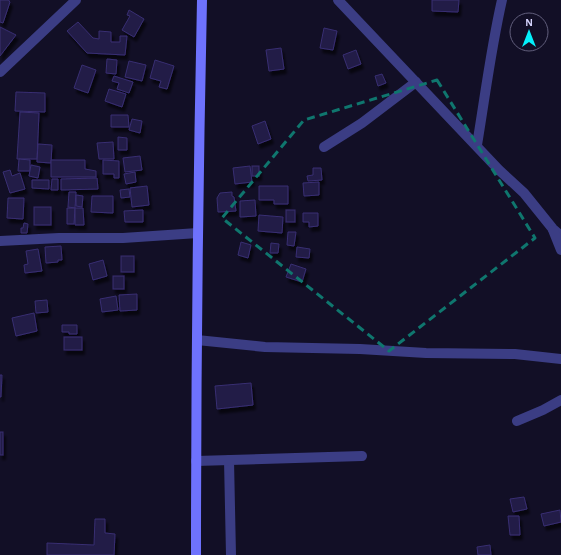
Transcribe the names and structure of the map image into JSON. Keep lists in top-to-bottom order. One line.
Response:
{"north":"top"}
